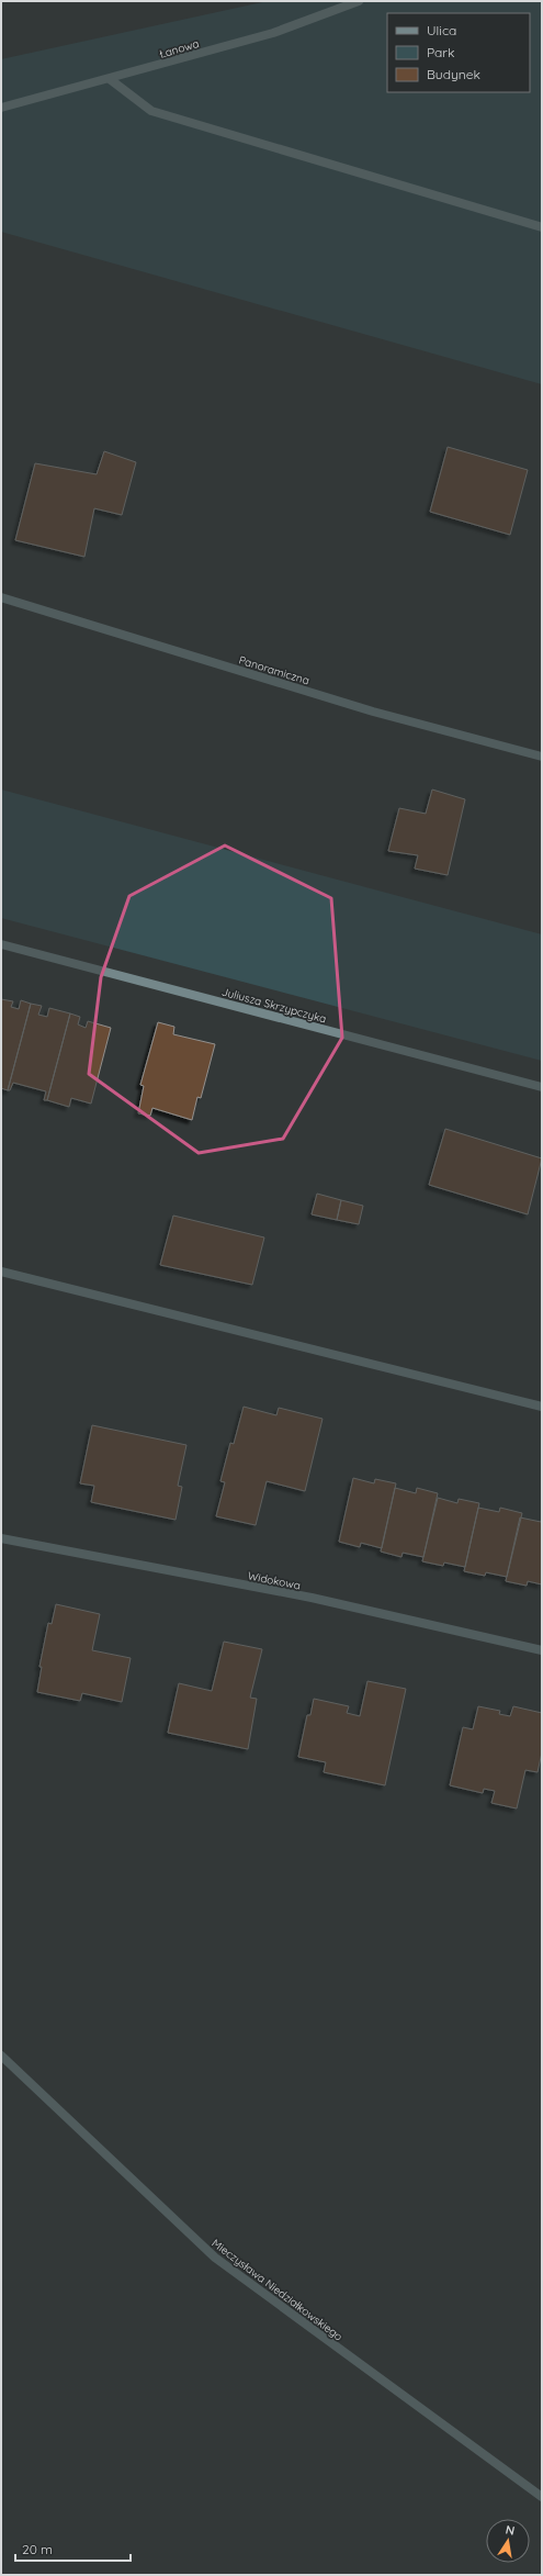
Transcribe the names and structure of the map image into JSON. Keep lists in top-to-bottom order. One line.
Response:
{"streets":{"street":["Łanowa","Panoramiczna","Juliusza Skrzypczyka","Widokowa","Mieczysława Niedziałkowskiego"]},"legend":["Ulica","Park","Budynek"],"scale_bar":"20 m","north":"top"}
